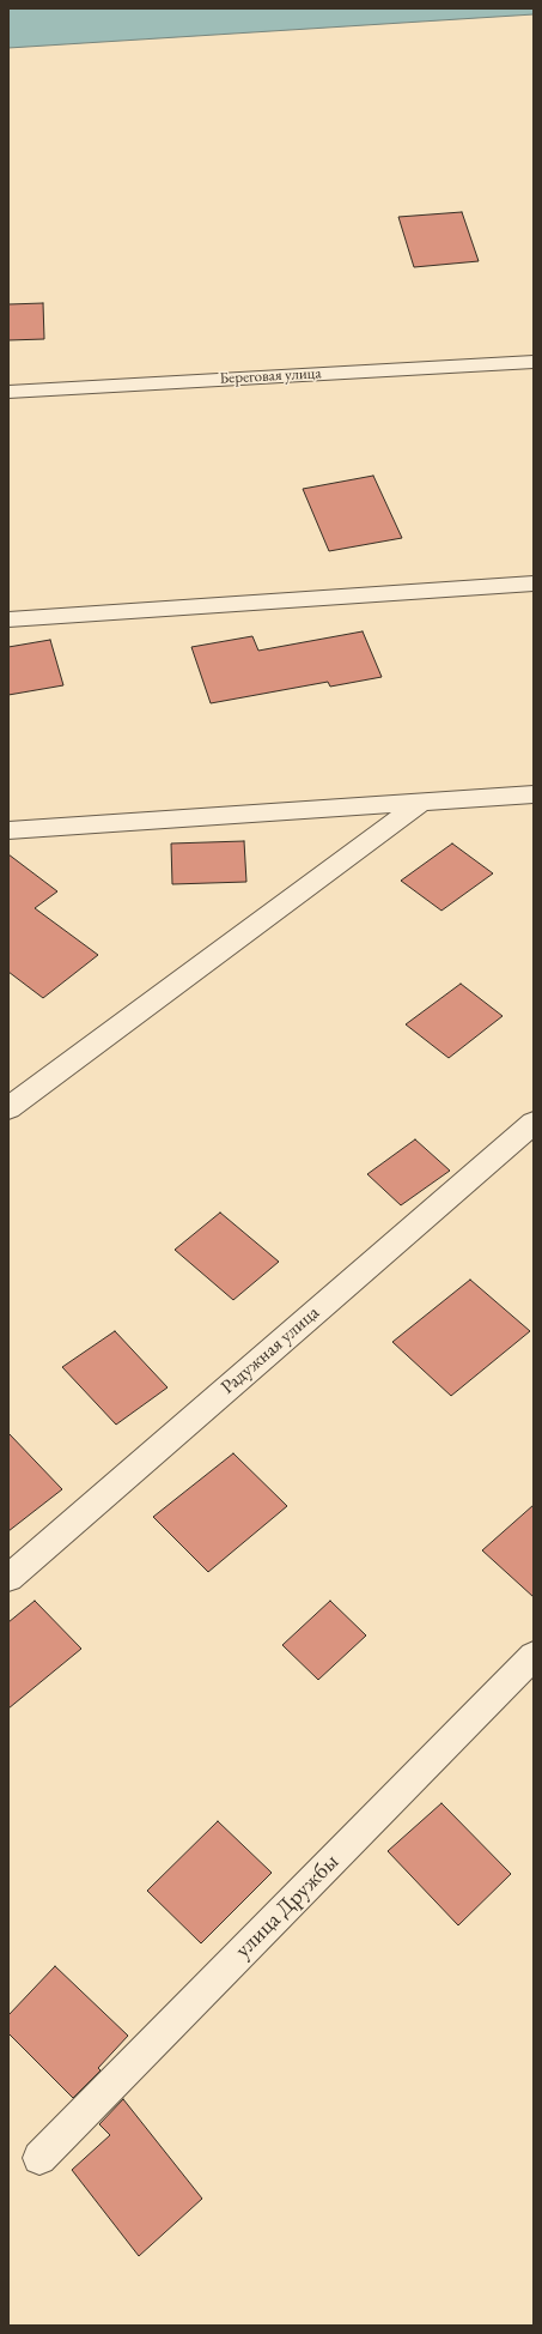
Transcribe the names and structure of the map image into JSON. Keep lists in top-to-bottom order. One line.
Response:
{"streets":{"street":["Береговая улица","Радужная улица","улица Дружбы"]}}
